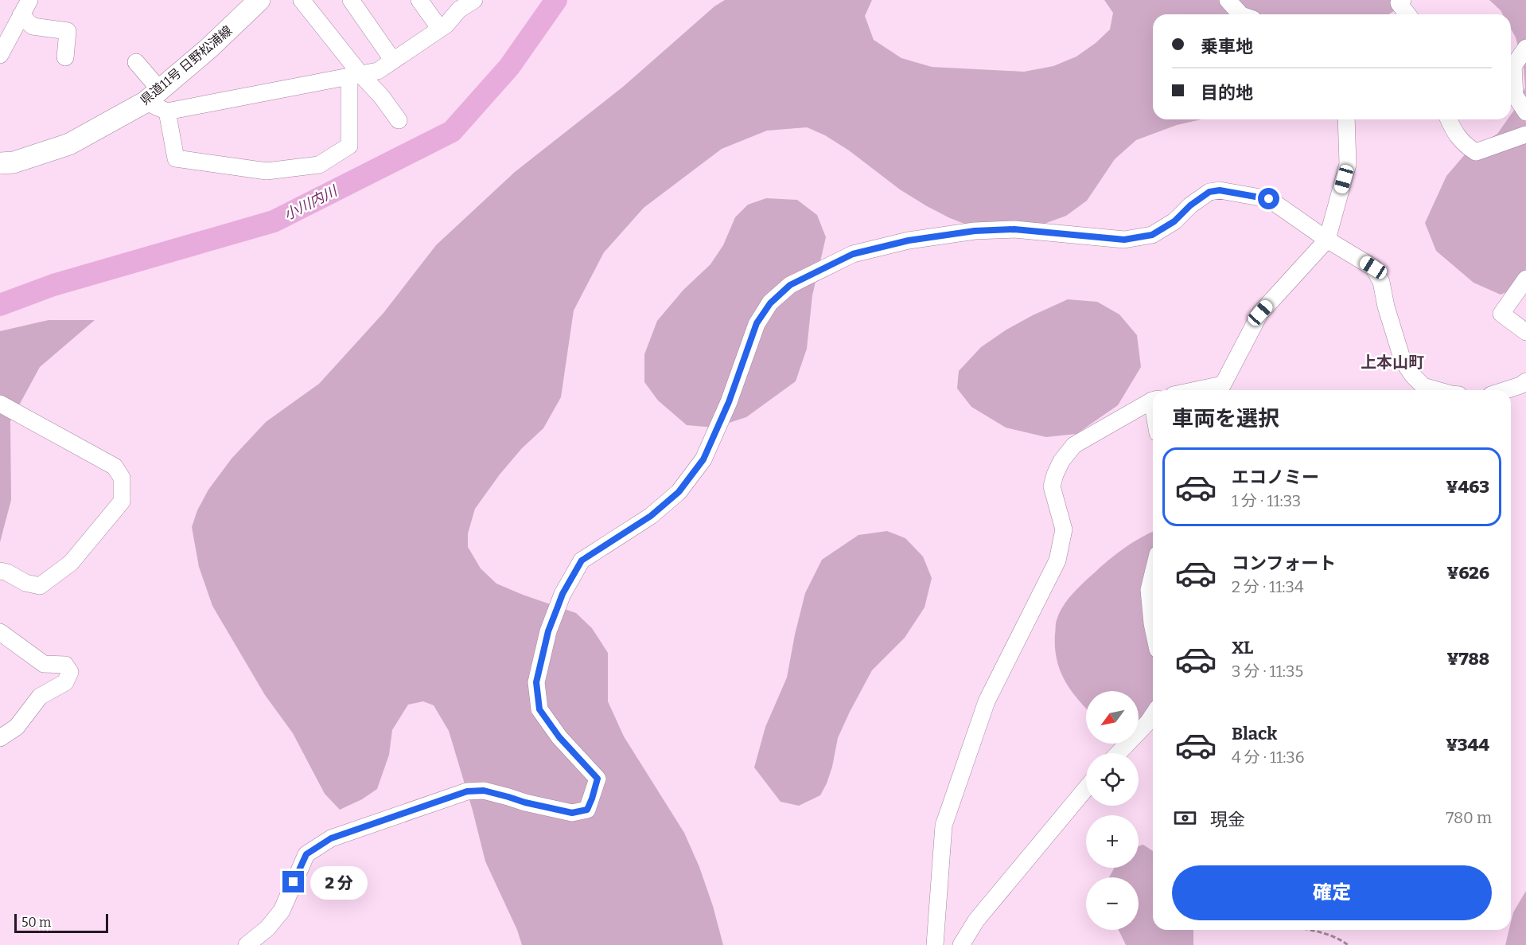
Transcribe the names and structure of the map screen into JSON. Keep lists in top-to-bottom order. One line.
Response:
{"streets":{"main road":["県道11号 日野松浦線"]},"districts":["上本山町"],"water":["小川内川"],"scale_bar":"50 m","north":"bottom left","page":{"banner":["乗車地","目的地"],"heading":"車両を選択","list":[{"name":"エコノミー","note":"1 分 · 11:33","value":"¥463"},{"name":"コンフォート","note":"2 分 · 11:34","value":"¥626"},{"name":"XL","note":"3 分 · 11:35","value":"¥788"},{"name":"Black","note":"4 分 · 11:36","value":"¥344"}],"map_buttons":["+","−"],"pay":["現金","780 m"],"buttons":"確定","bubble":"2 分","scale":"50 m"}}
